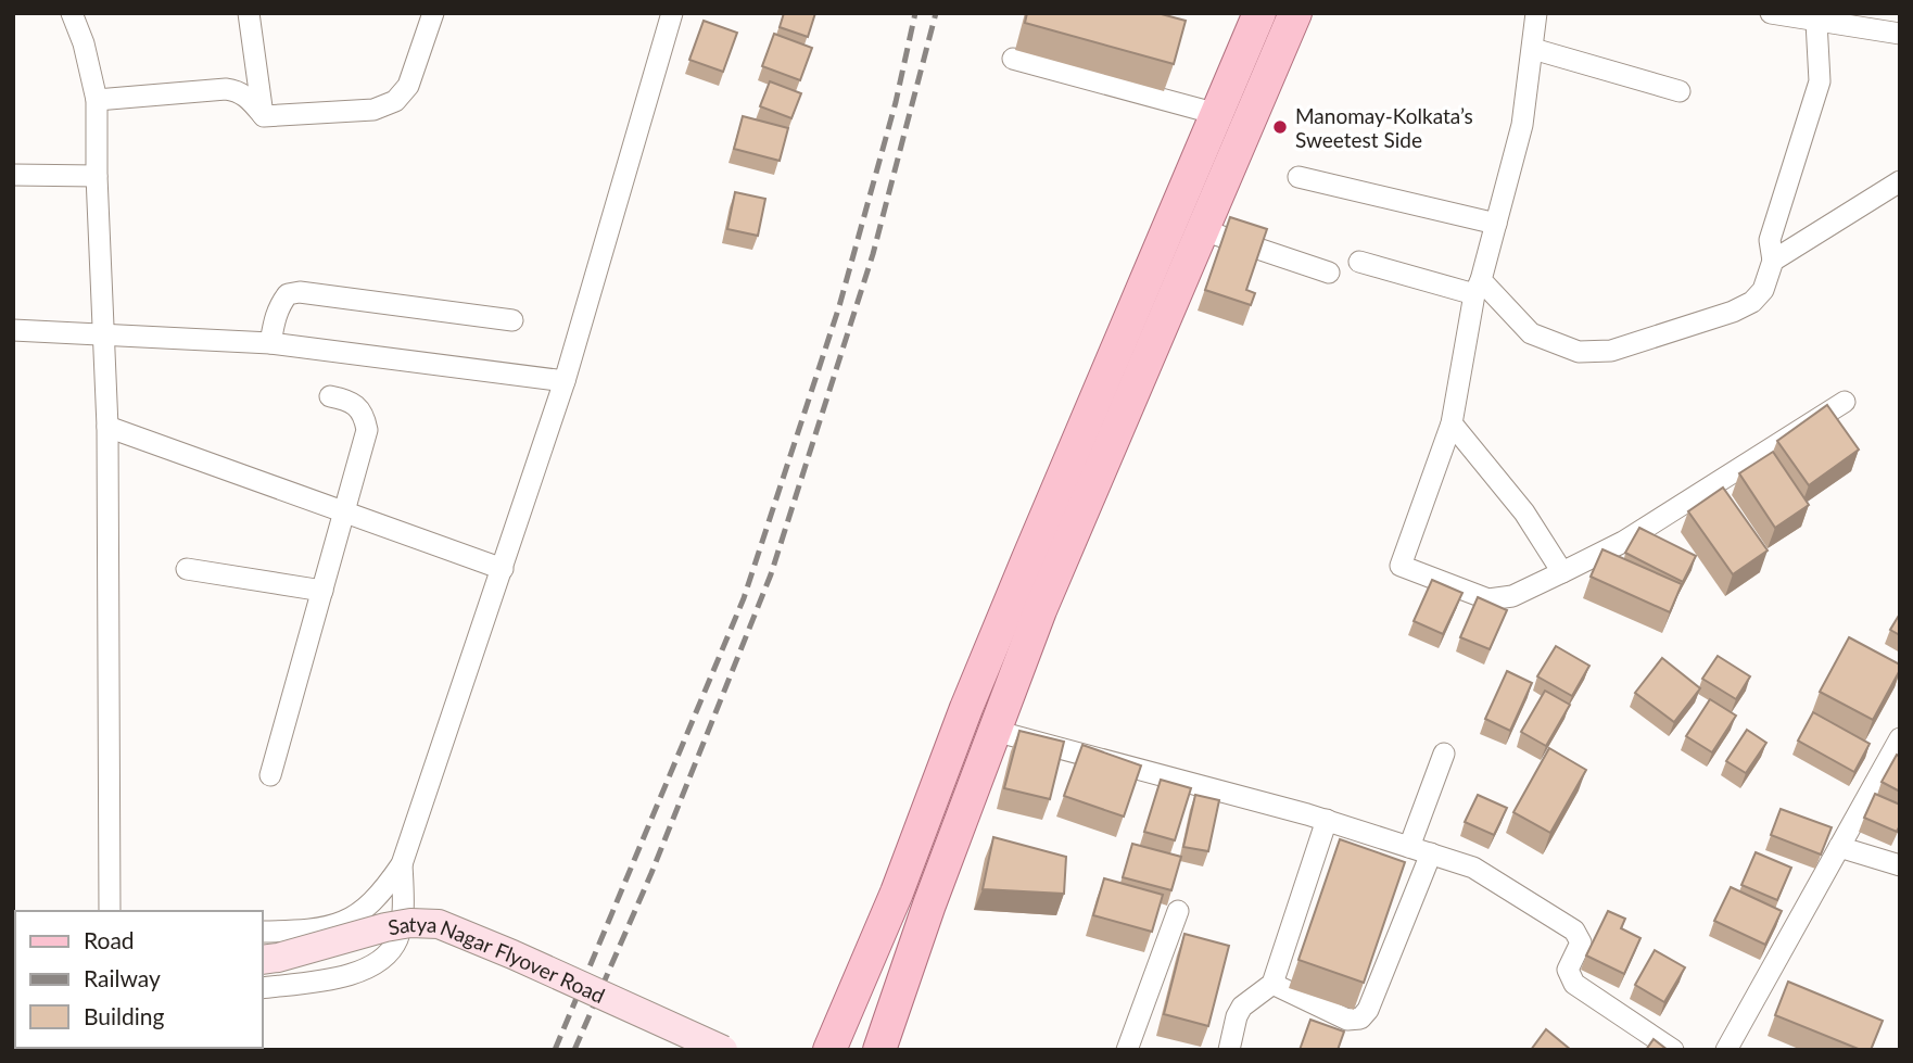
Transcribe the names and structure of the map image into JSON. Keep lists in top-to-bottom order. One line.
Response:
{"streets":{"street":["Satya Nagar Flyover Road"]},"places":["Manomay-Kolkata’s Sweetest Side"],"legend":["Road","Railway","Building"]}
